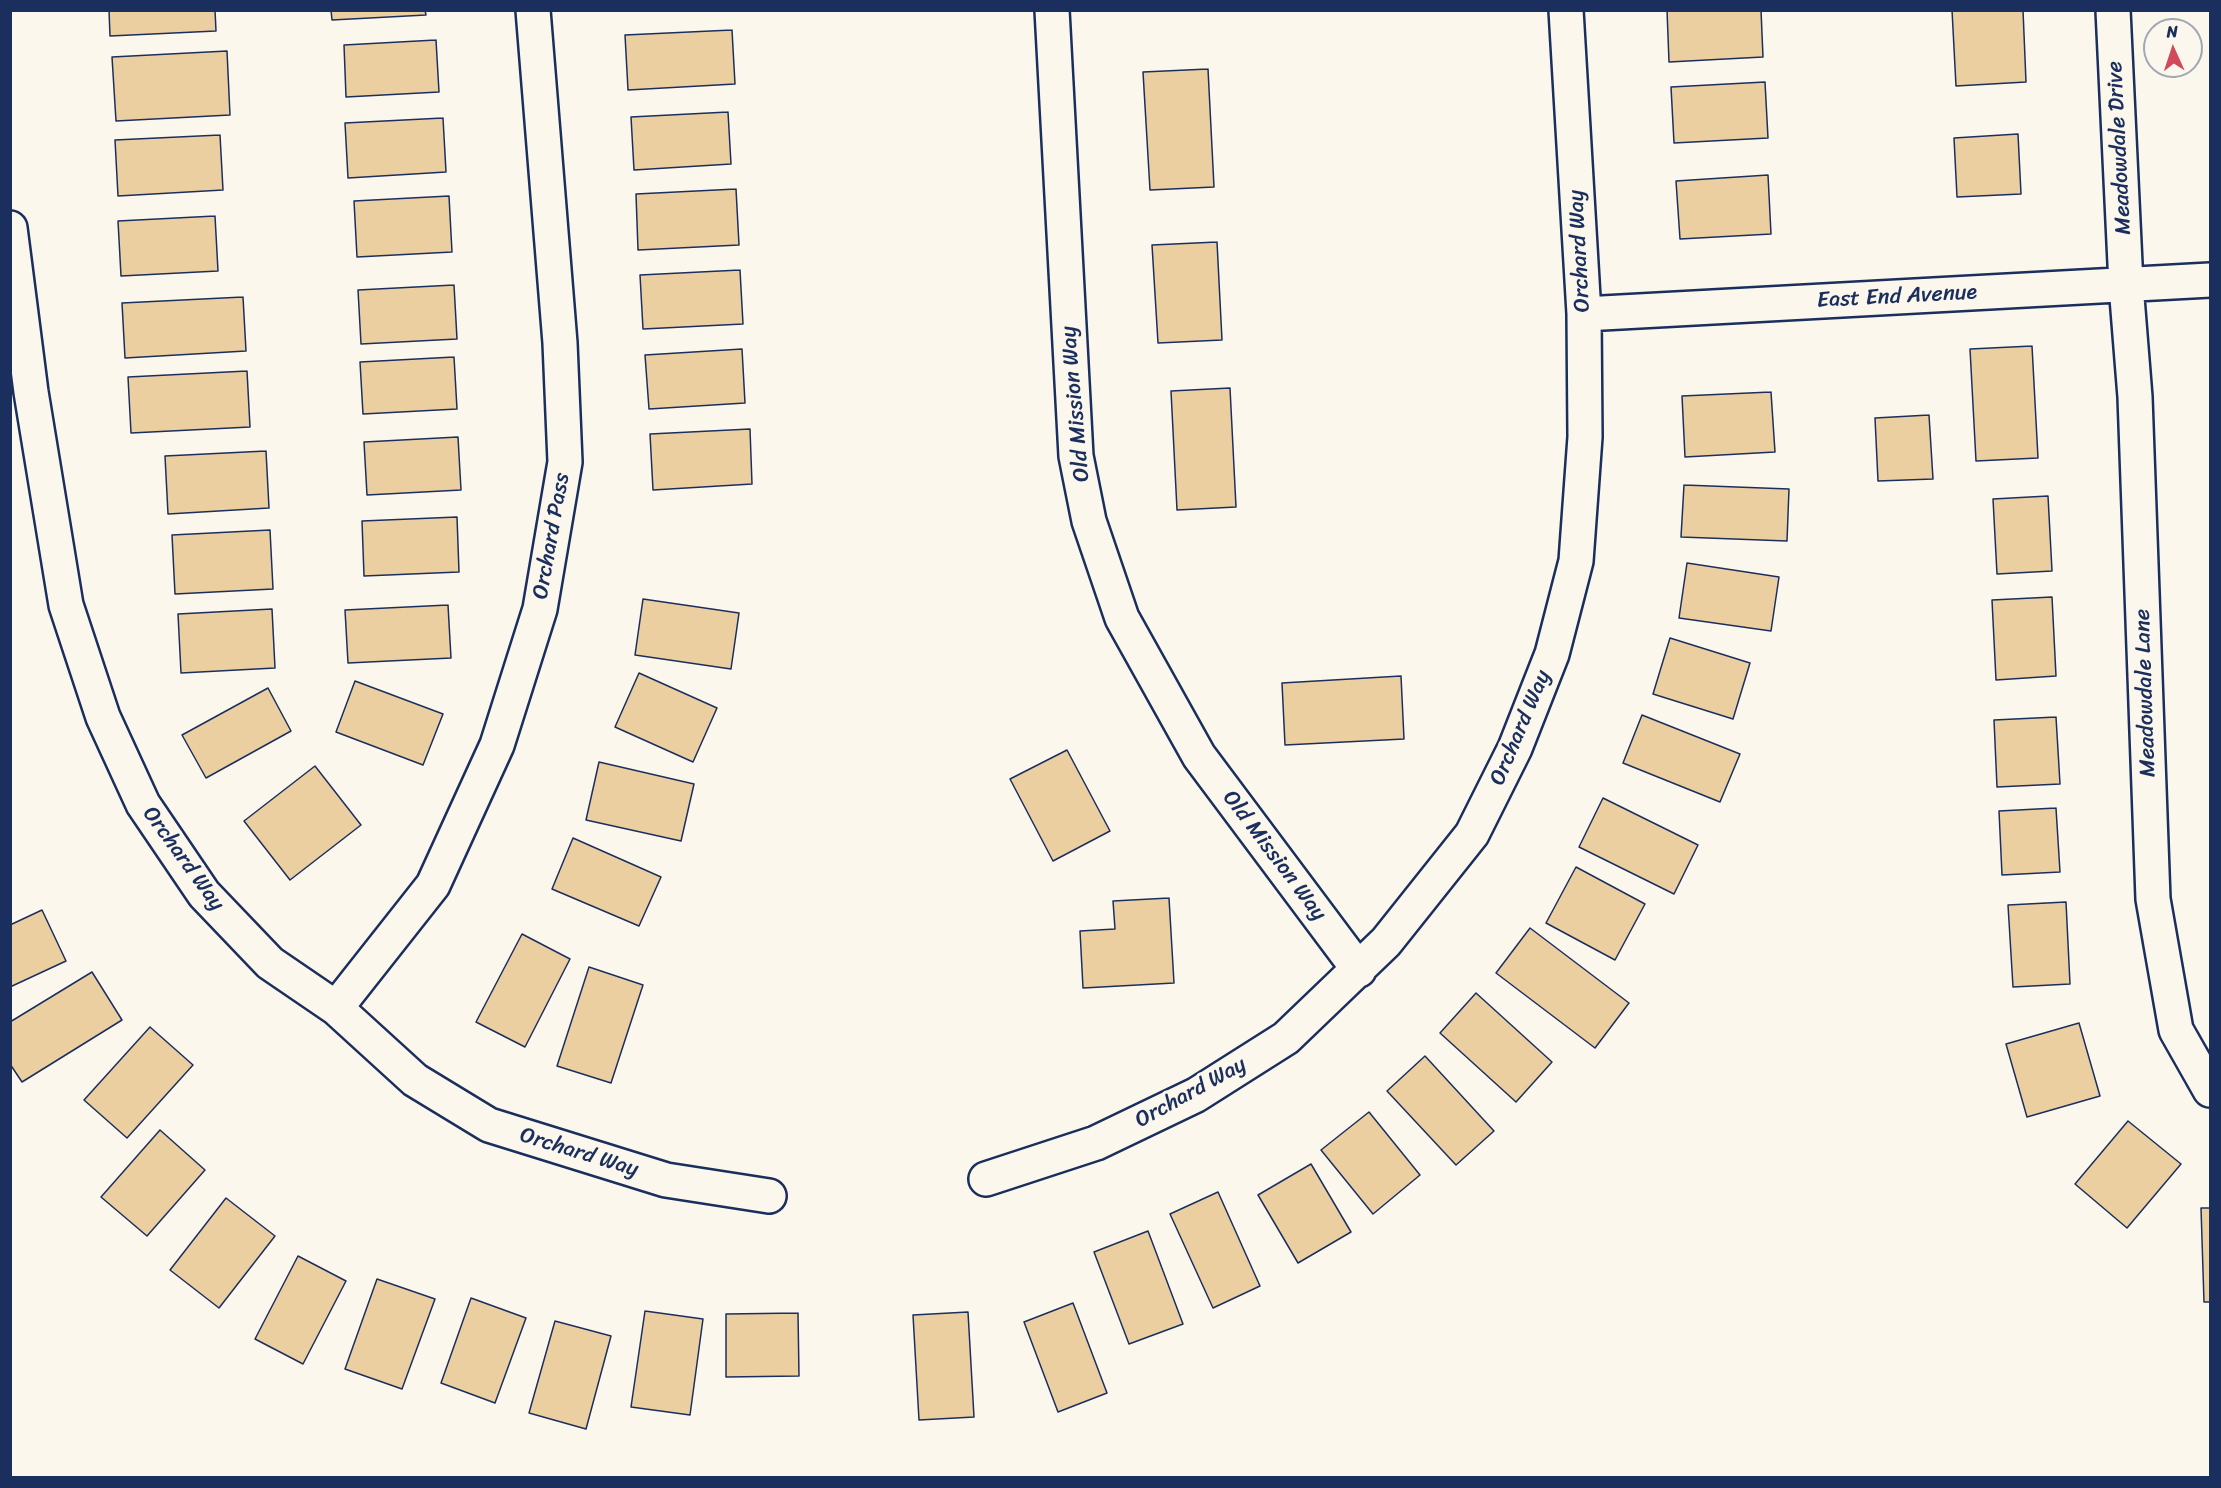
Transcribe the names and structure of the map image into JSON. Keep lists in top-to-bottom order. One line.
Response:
{"streets":{"street":["Meadowdale Drive","Orchard Way","East End Avenue","Old Mission Way","Orchard Pass","Meadowdale Lane"]},"crossings":[["Meadowdale Drive","East End Avenue"],["Meadowdale Drive","Meadowdale Lane"],["Orchard Way","East End Avenue"],["Orchard Way","Old Mission Way"],["Orchard Way","Orchard Pass"],["East End Avenue","Meadowdale Lane"]],"north":"top"}
